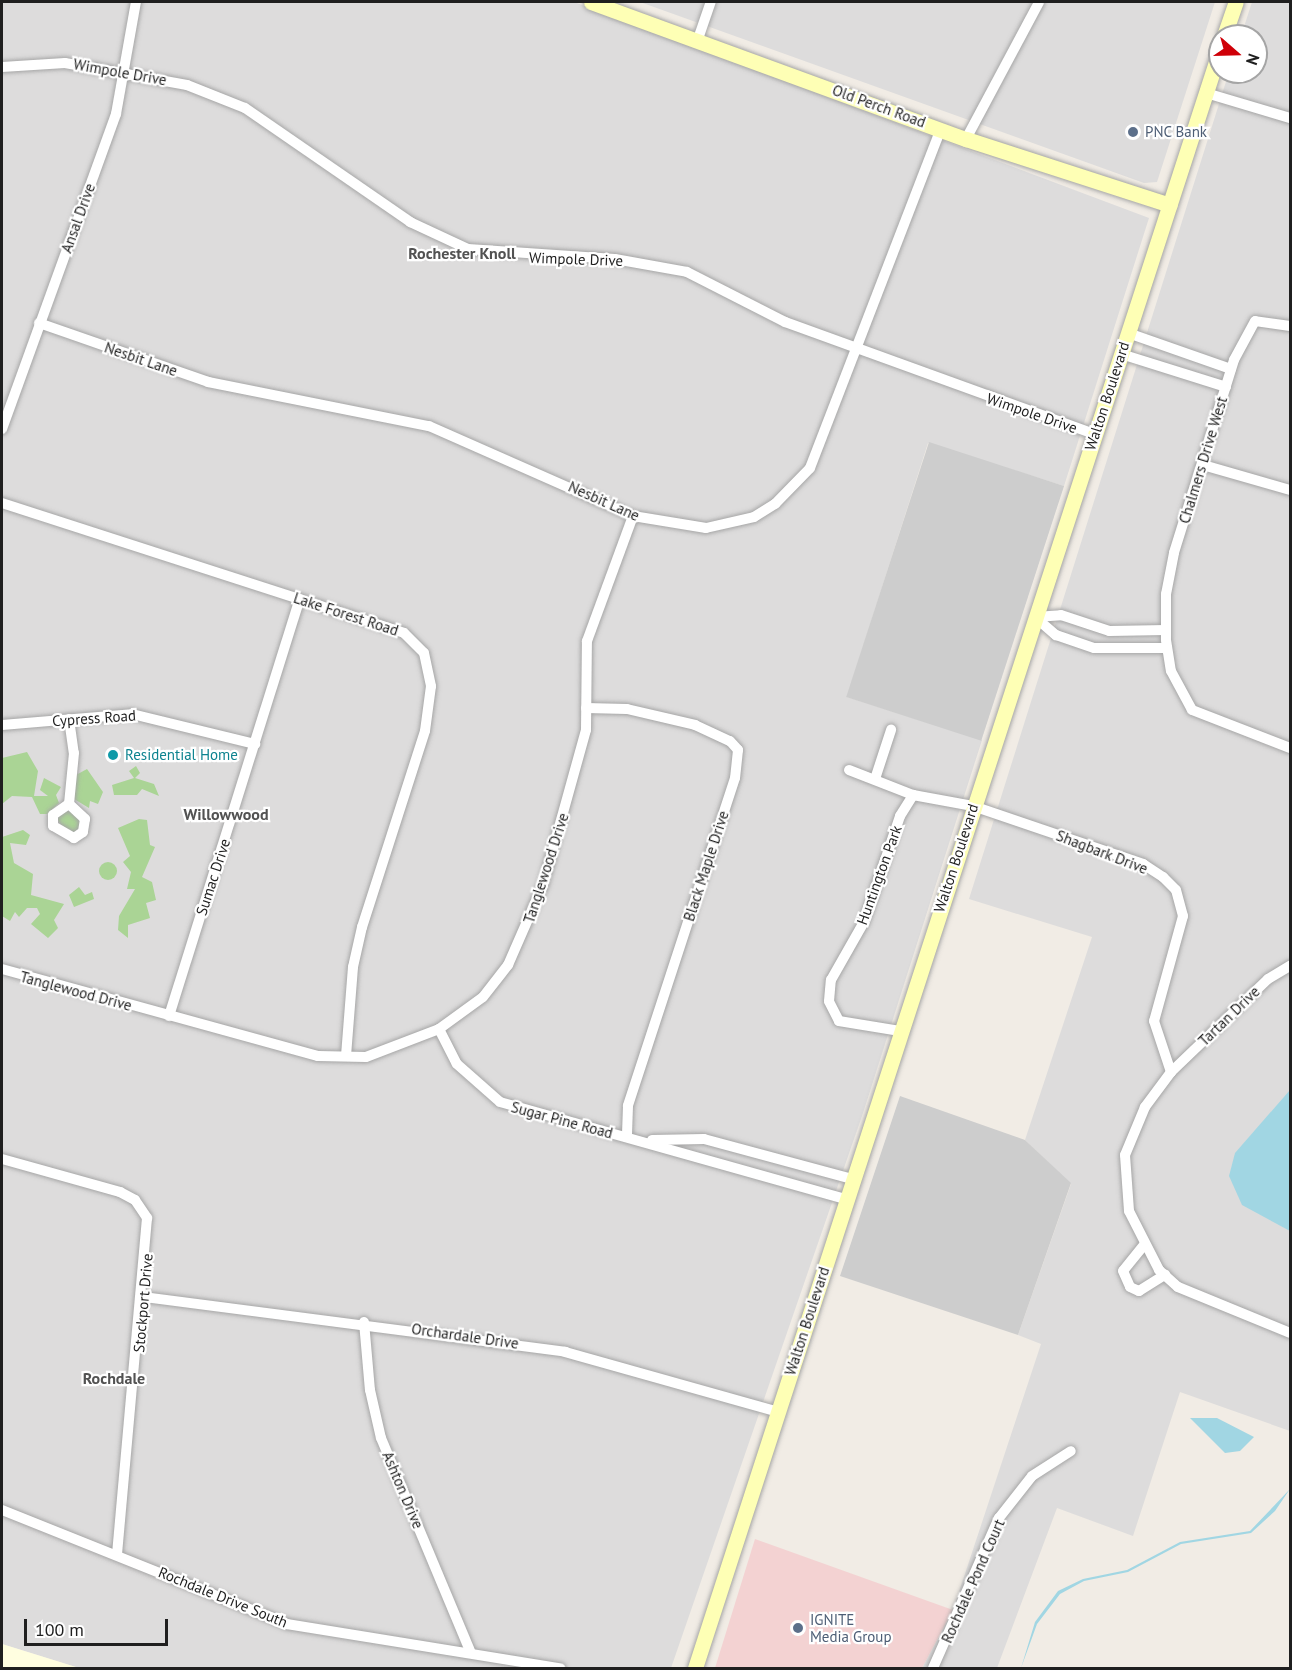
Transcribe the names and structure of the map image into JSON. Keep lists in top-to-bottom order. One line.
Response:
{"streets":{"main road":["Old Perch Road","Walton Boulevard"],"street":["Wimpole Drive","Ansal Drive","Nesbit Lane","Chalmers Drive West","Lake Forest Road","Cypress Road","Shagbark Drive","Black Maple Drive","Tanglewood Drive","Huntington Park","Sumac Drive","Tartan Drive","Sugar Pine Road","Stockport Drive","Orchardale Drive","Ashton Drive","Rochdale Pond Court","Rochdale Drive South"]},"crossings":[["Wimpole Drive","Ansal Drive"],["Wimpole Drive","Nesbit Lane"],["Wimpole Drive","Walton Boulevard"],["Old Perch Road","Nesbit Lane"],["Old Perch Road","Walton Boulevard"],["Ansal Drive","Nesbit Lane"],["Nesbit Lane","Tanglewood Drive"],["Walton Boulevard","Shagbark Drive"],["Walton Boulevard","Huntington Park"],["Walton Boulevard","Sugar Pine Road"],["Walton Boulevard","Orchardale Drive"],["Lake Forest Road","Tanglewood Drive"],["Lake Forest Road","Sumac Drive"],["Cypress Road","Sumac Drive"],["Shagbark Drive","Tartan Drive"],["Black Maple Drive","Tanglewood Drive"],["Black Maple Drive","Sugar Pine Road"],["Tanglewood Drive","Sumac Drive"],["Tanglewood Drive","Sugar Pine Road"],["Stockport Drive","Orchardale Drive"],["Stockport Drive","Rochdale Drive South"],["Orchardale Drive","Ashton Drive"],["Ashton Drive","Rochdale Drive South"]],"districts":["Rochester Knoll","Willowwood","Rochdale"],"places":["PNC Bank","Residential Home","IGNITE Media Group"],"scale_bar":"100 m","north":"right"}
